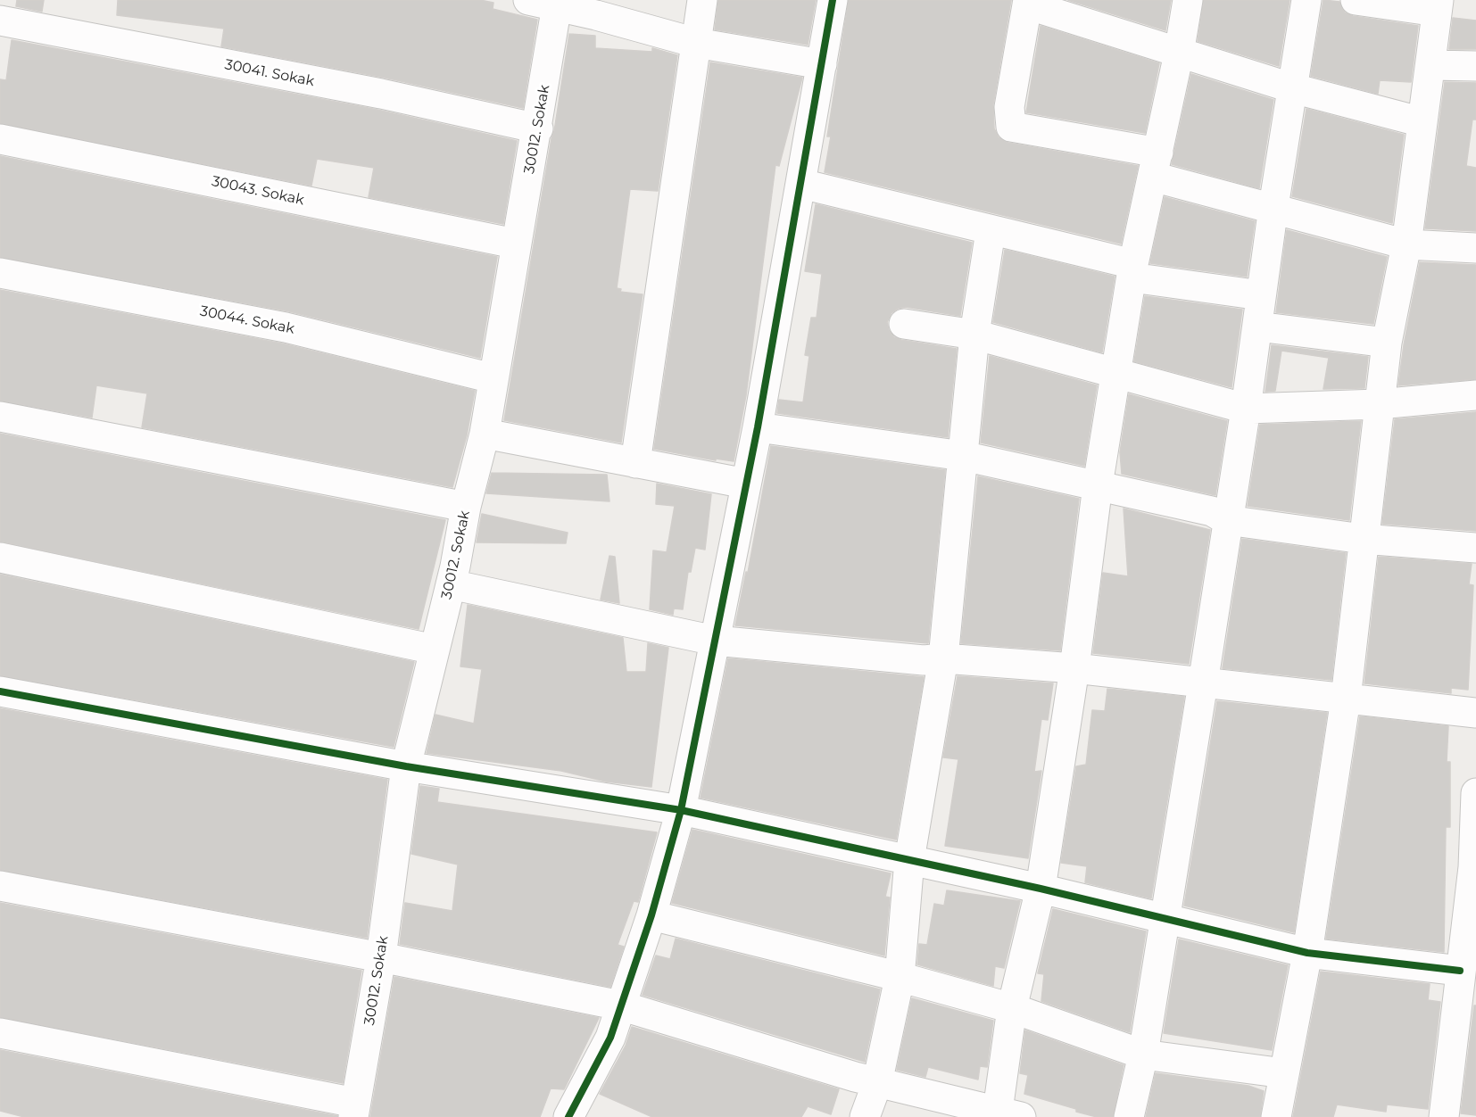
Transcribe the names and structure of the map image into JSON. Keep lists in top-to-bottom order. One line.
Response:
{"streets":{"street":["30041. Sokak","30012. Sokak","30043. Sokak","30044. Sokak"]},"crossings":[["30041. Sokak","30012. Sokak"],["30012. Sokak","30043. Sokak"],["30012. Sokak","30044. Sokak"]]}
